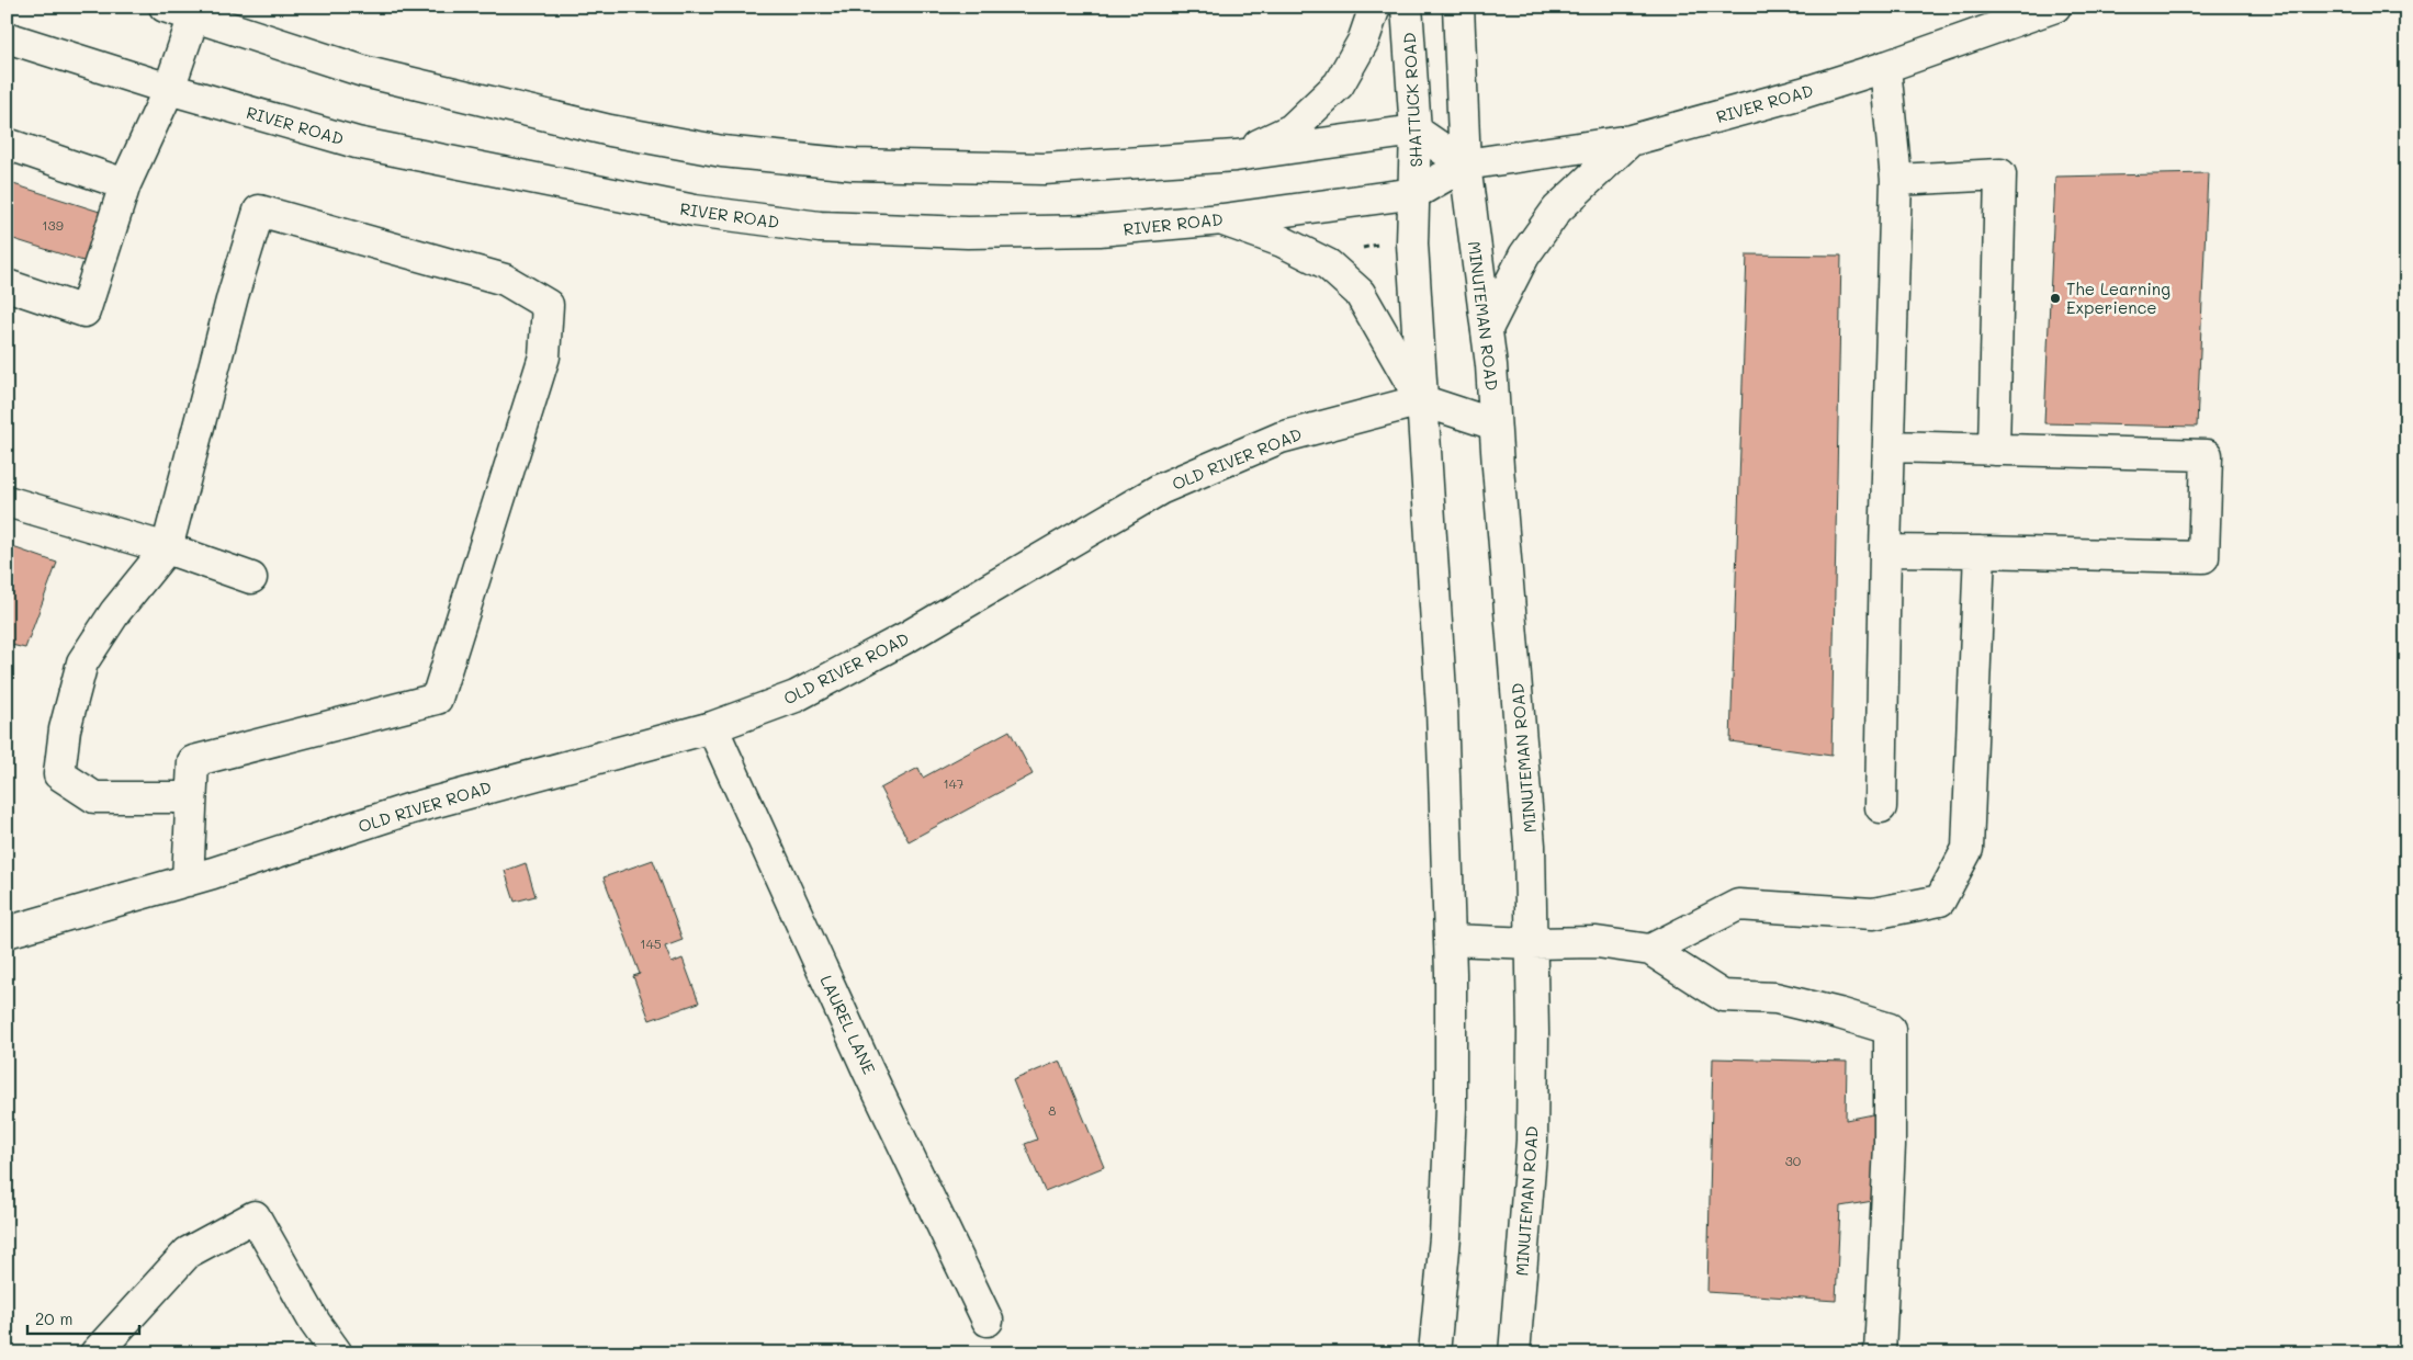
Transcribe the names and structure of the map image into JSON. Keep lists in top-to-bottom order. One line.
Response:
{"streets":{"street":["SHATTUCK ROAD","RIVER ROAD","MINUTEMAN ROAD","OLD RIVER ROAD","LAUREL LANE"]},"crossings":[["SHATTUCK ROAD","RIVER ROAD"],["RIVER ROAD","MINUTEMAN ROAD"],["OLD RIVER ROAD","LAUREL LANE"]],"places":["The Learning Experience"],"house_numbers":["139","147","145","8","30"],"scale_bar":"20 m"}
